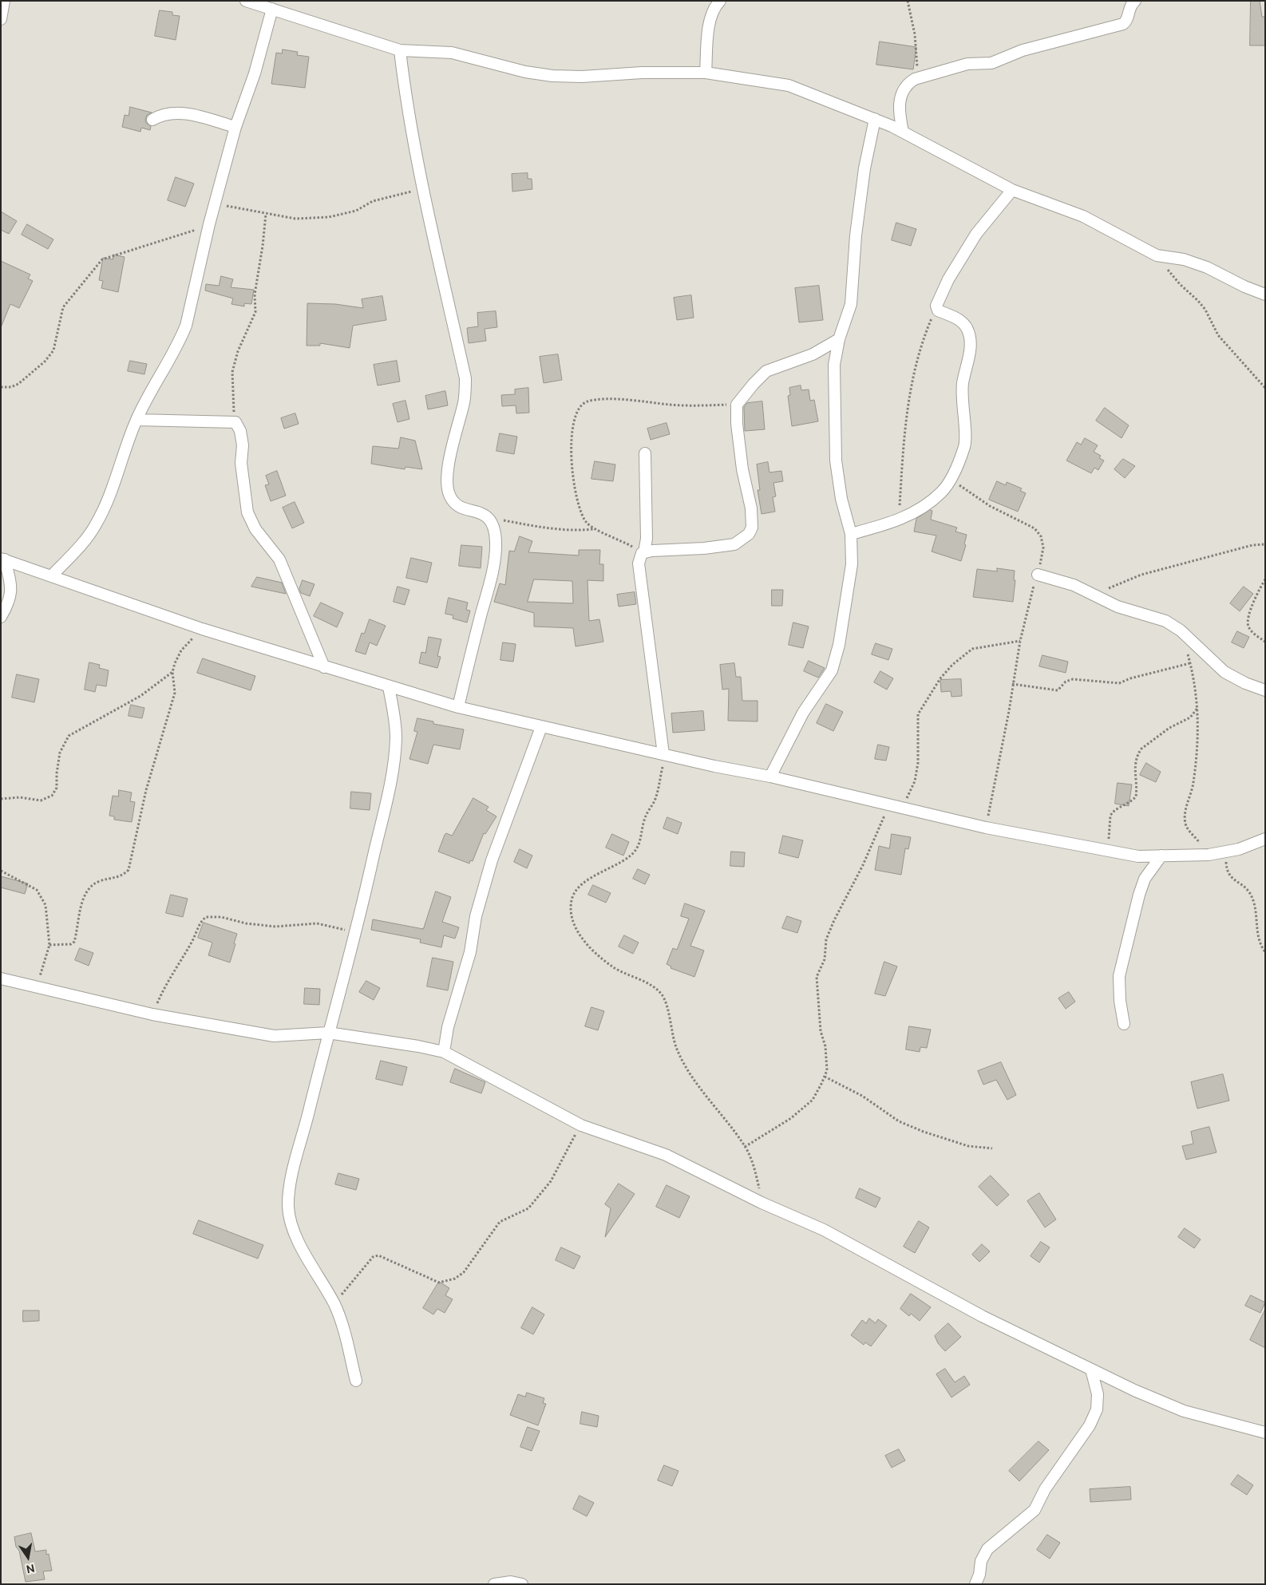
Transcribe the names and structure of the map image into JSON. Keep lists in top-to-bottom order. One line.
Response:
{"north":"bottom"}
